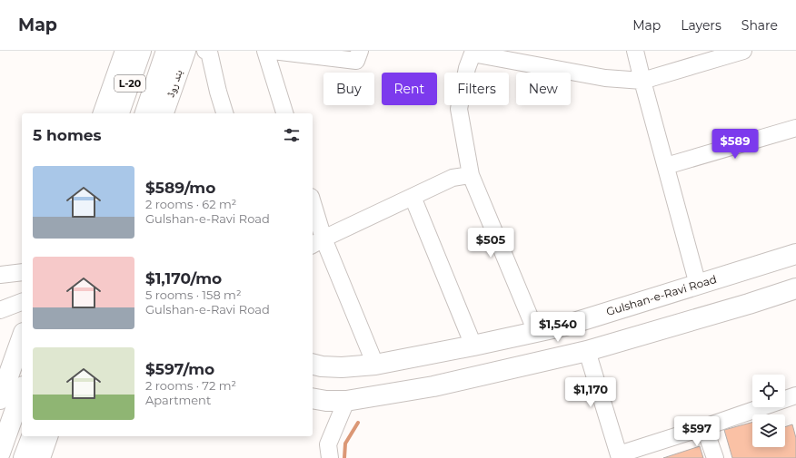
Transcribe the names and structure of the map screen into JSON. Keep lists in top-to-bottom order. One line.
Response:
{"streets":{"main road":["L-20","بند روڈ","Gulshan-e-Ravi Road"]},"page":{"header":"Map","nav":["Map","Layers","Share"],"chip":["Buy","Rent","Filters","New"],"heading":"5 homes","price":["$589","$505","$1,540","$1,170","$597"],"list":[{"name":"$589/mo","note":"2 rooms · 62 m² · Gulshan-e-Ravi Road"},{"name":"$1,170/mo","note":"5 rooms · 158 m² · Gulshan-e-Ravi Road"},{"name":"$597/mo","note":"2 rooms · 72 m² · Apartment"}]}}
